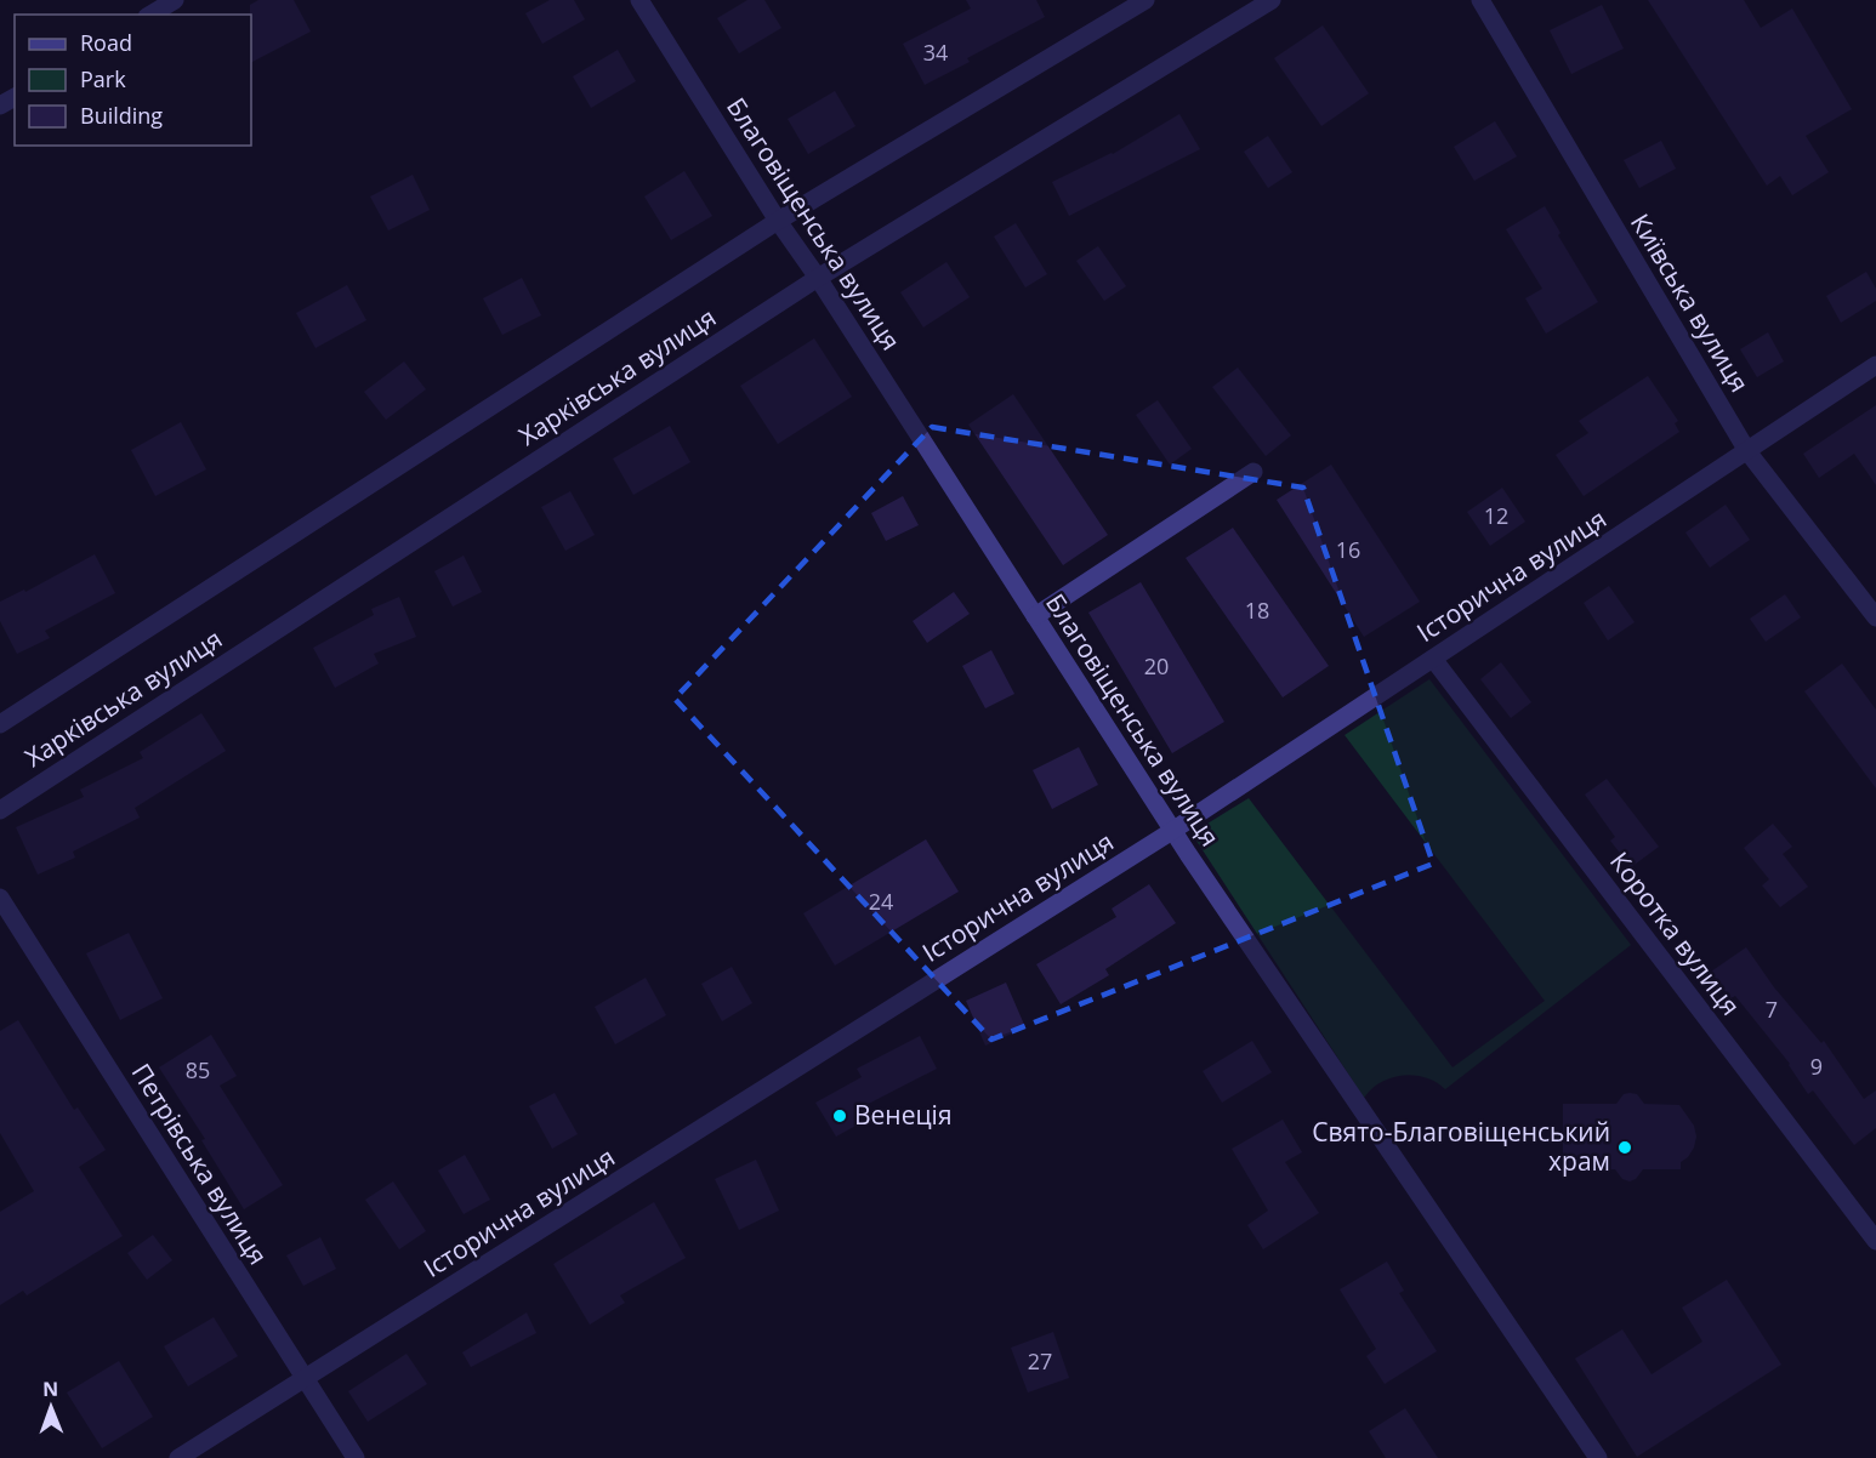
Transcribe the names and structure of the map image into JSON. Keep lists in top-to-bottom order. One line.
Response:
{"streets":{"street":["Благовіщенська вулиця","Київська вулиця","Харківська вулиця","Історична вулиця","Коротка вулиця","Петрівська вулиця"]},"crossings":[["Благовіщенська вулиця","Харківська вулиця"],["Благовіщенська вулиця","Історична вулиця"],["Київська вулиця","Історична вулиця"],["Історична вулиця","Коротка вулиця"],["Історична вулиця","Петрівська вулиця"]],"places":["Венеція","Свято-Благовіщенський храм"],"house_numbers":["34","12","16","18","20","24","7","9","85","27"],"legend":["Road","Park","Building"],"north":"top"}
